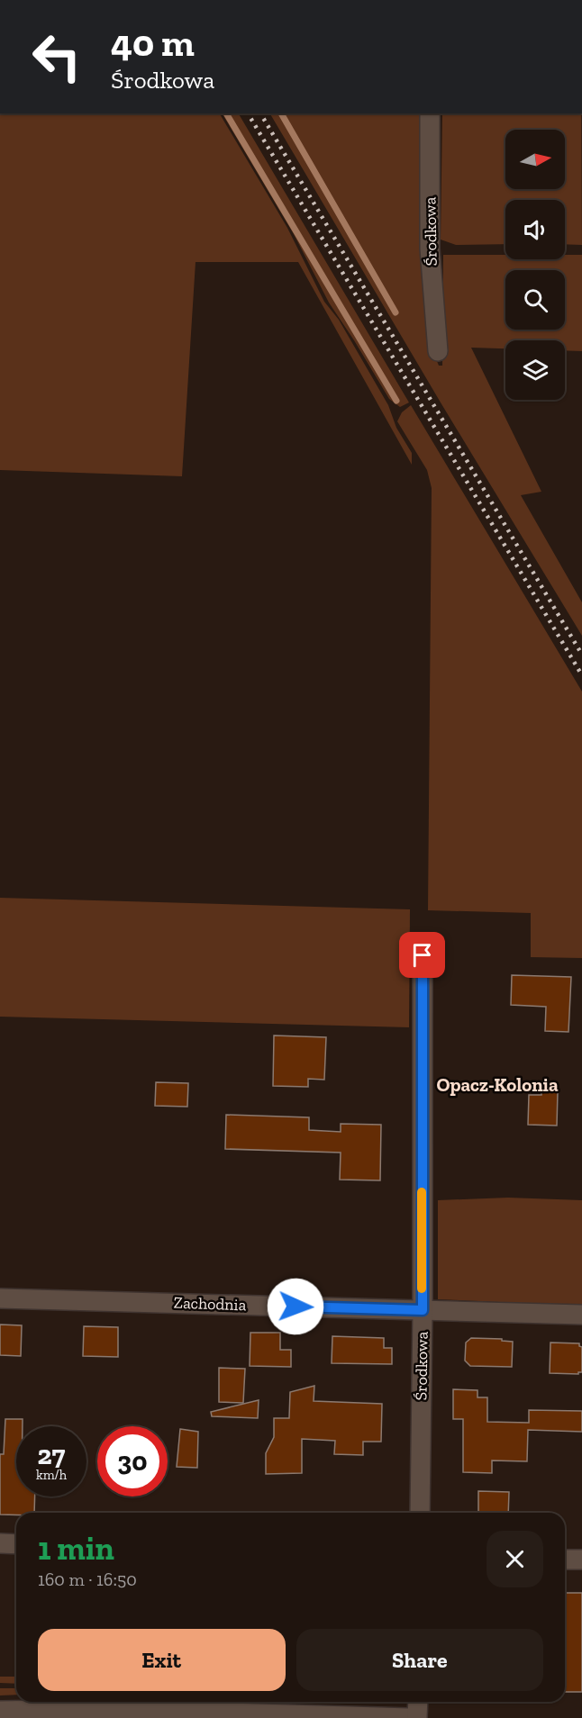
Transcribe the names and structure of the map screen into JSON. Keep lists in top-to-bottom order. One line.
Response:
{"streets":{"street":["Środkowa","Zachodnia"]},"crossings":[["Środkowa","Zachodnia"]],"districts":["Opacz-Kolonia"],"north":"right","page":{"turn":["40 m","Środkowa"],"speed":"27 km/h","limit":"30","heading":["1 min","160 m · 16:50"],"buttons":["Exit","Share"]}}
